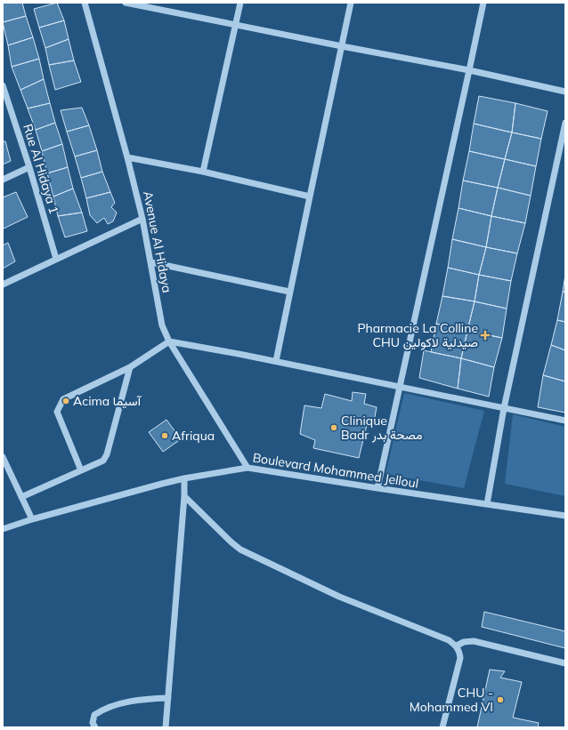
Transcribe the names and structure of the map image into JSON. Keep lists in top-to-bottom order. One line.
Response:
{"streets":{"street":["Rue Al Hidaya 1","Avenue Al Hidaya","Boulevard Mohammed Jelloul"]},"crossings":[["Avenue Al Hidaya","Boulevard Mohammed Jelloul"]],"places":{"health":["Pharmacie La Colline CHU صيدلية لاكولين"],"other":["Acima آسيما","Clinique Badr مصحة بدر","Afriqua","CHU - Mohammed VI"]}}
